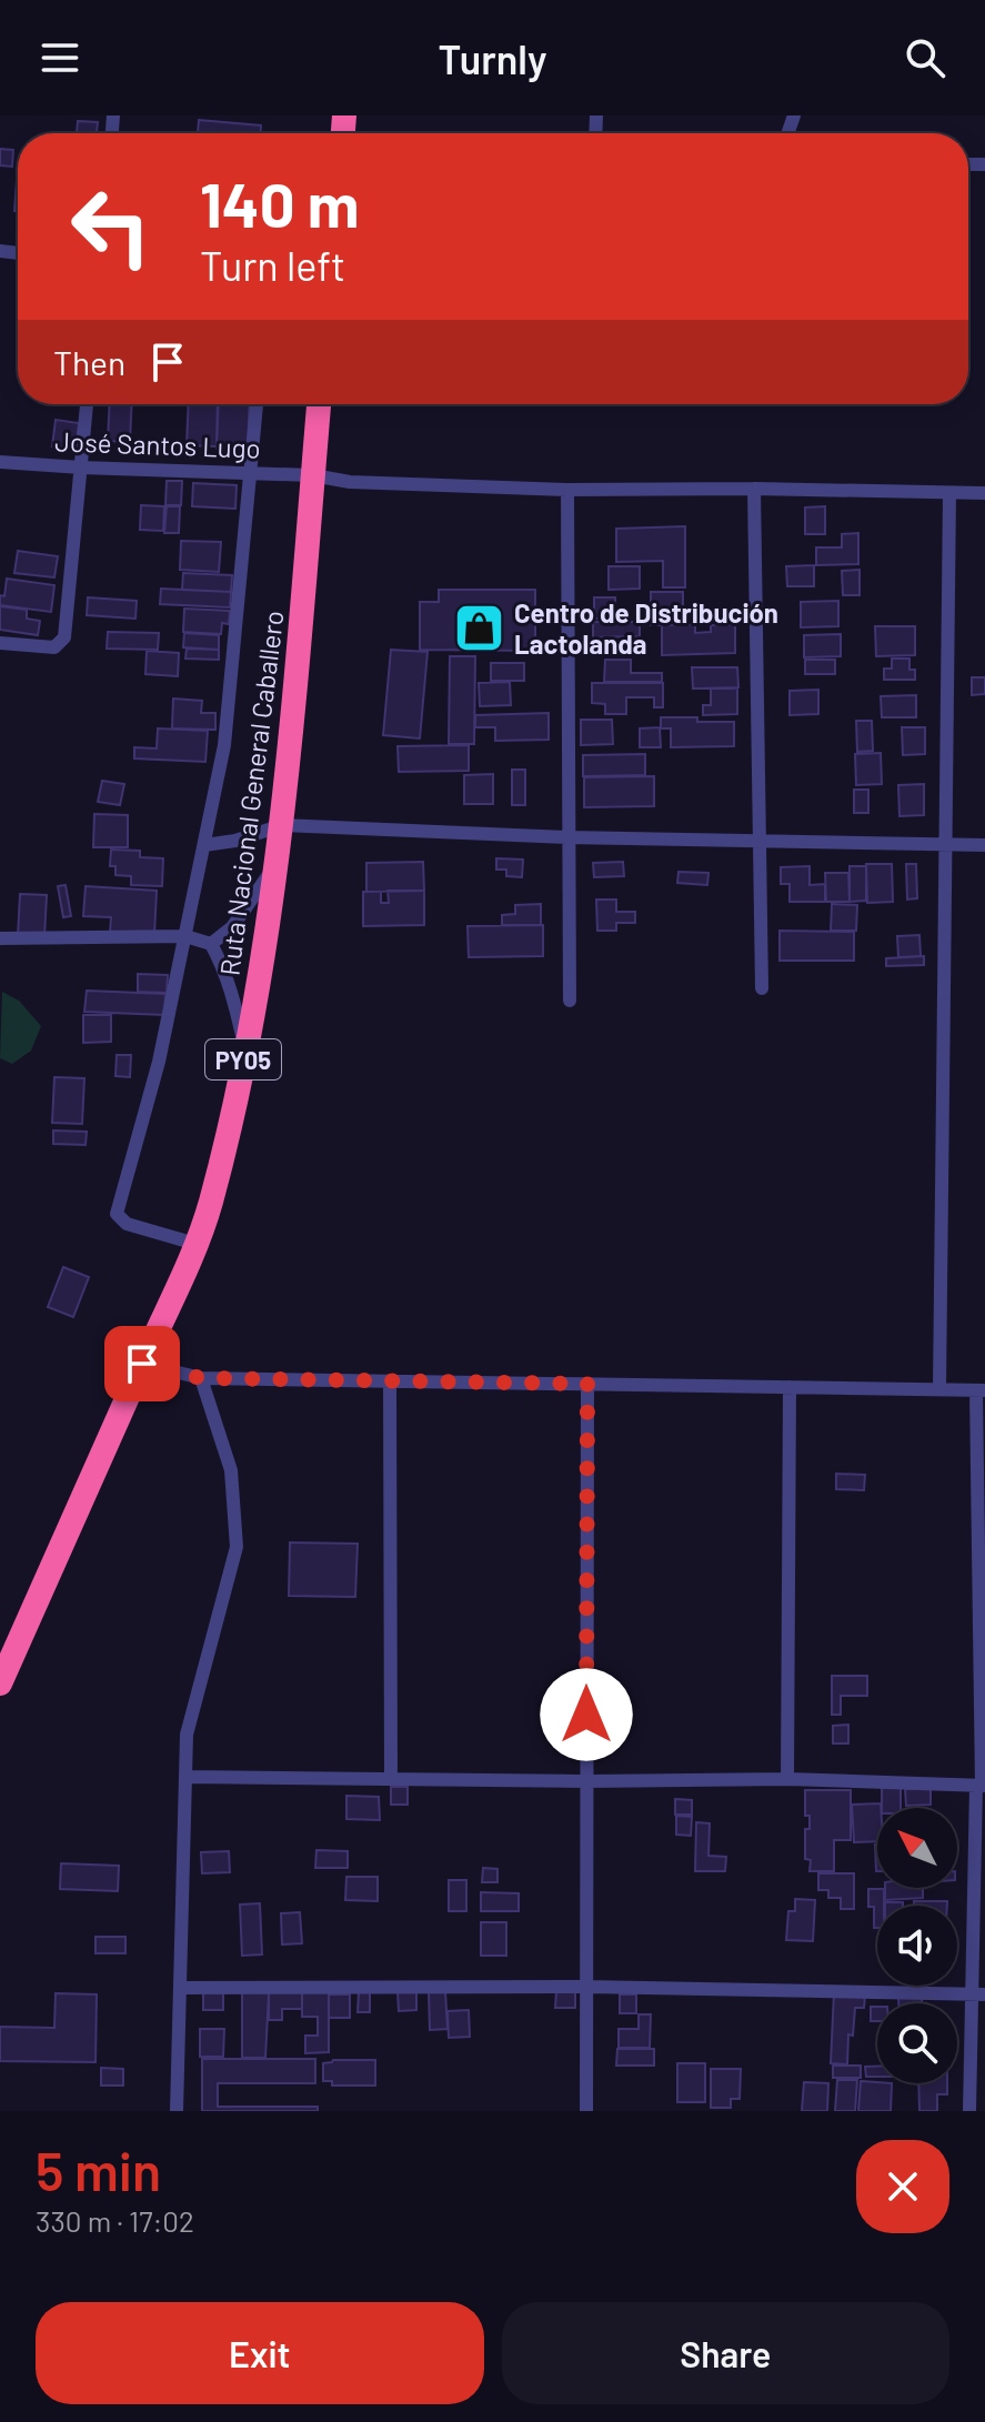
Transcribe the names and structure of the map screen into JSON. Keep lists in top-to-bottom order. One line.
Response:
{"streets":{"highway":["Ruta Nacional General Caballero","PY05"],"street":["José Santos Lugo"]},"crossings":[["José Santos Lugo","Ruta Nacional General Caballero"]],"places":{"shop":["Centro de Distribución Lactolanda"]},"north":"top left","page":{"header":"Turnly","turn":["140 m","Turn left"],"then":"Then","heading":["5 min","330 m · 17:02"],"buttons":["Exit","Share"]}}
